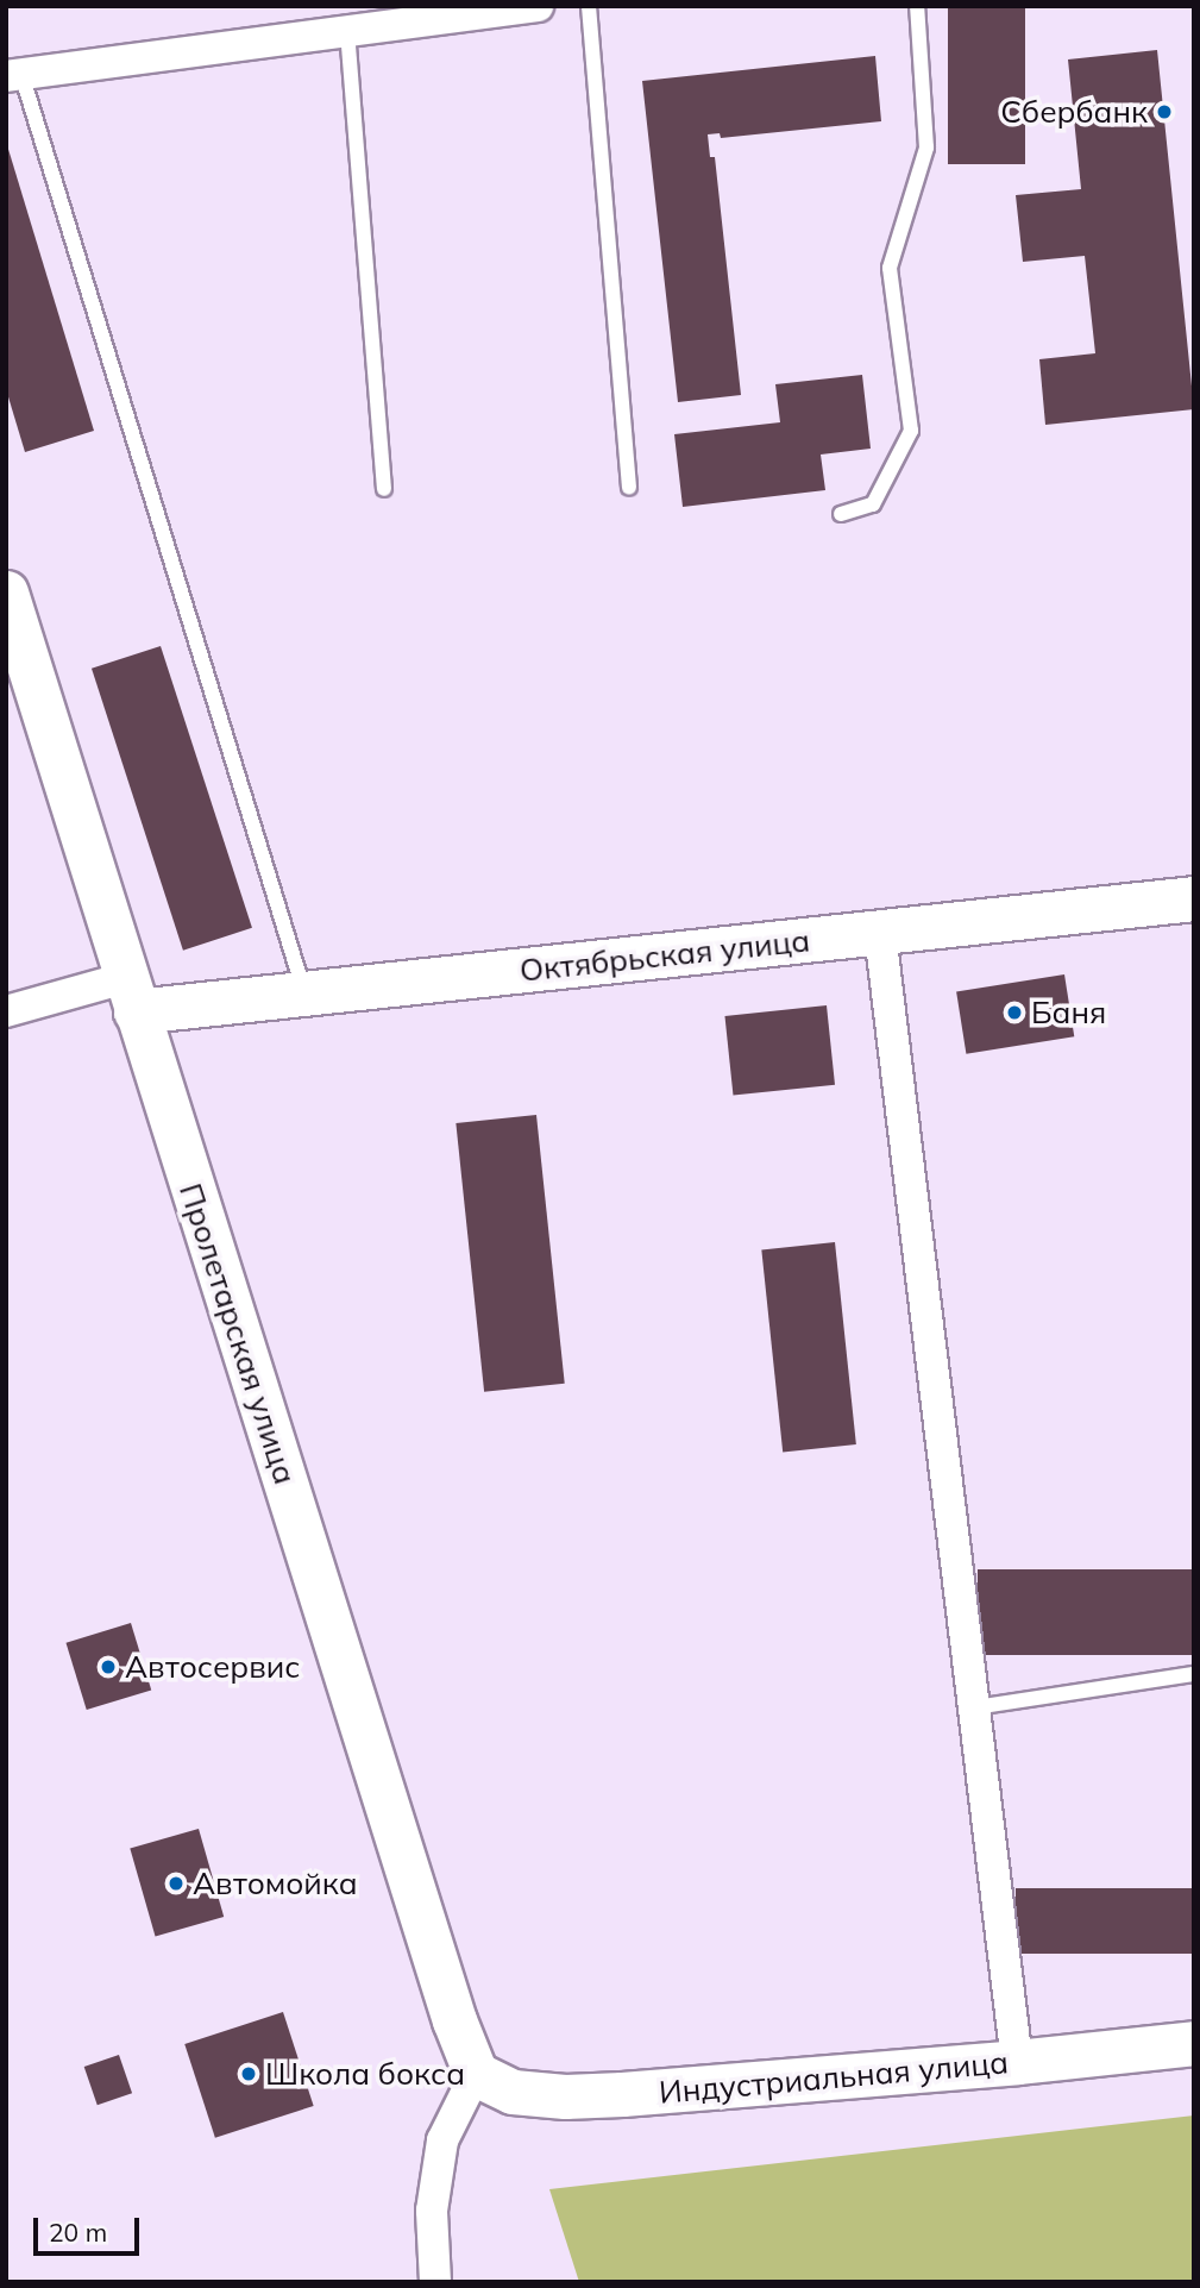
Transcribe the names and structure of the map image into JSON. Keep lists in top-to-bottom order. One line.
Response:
{"streets":{"main road":["Октябрьская улица","Пролетарская улица","Индустриальная улица"]},"crossings":[["Октябрьская улица","Пролетарская улица"],["Пролетарская улица","Индустриальная улица"]],"places":["Сбербанк","Баня","Автосервис","Автомойка","Школа бокса"],"scale_bar":"20 m"}
